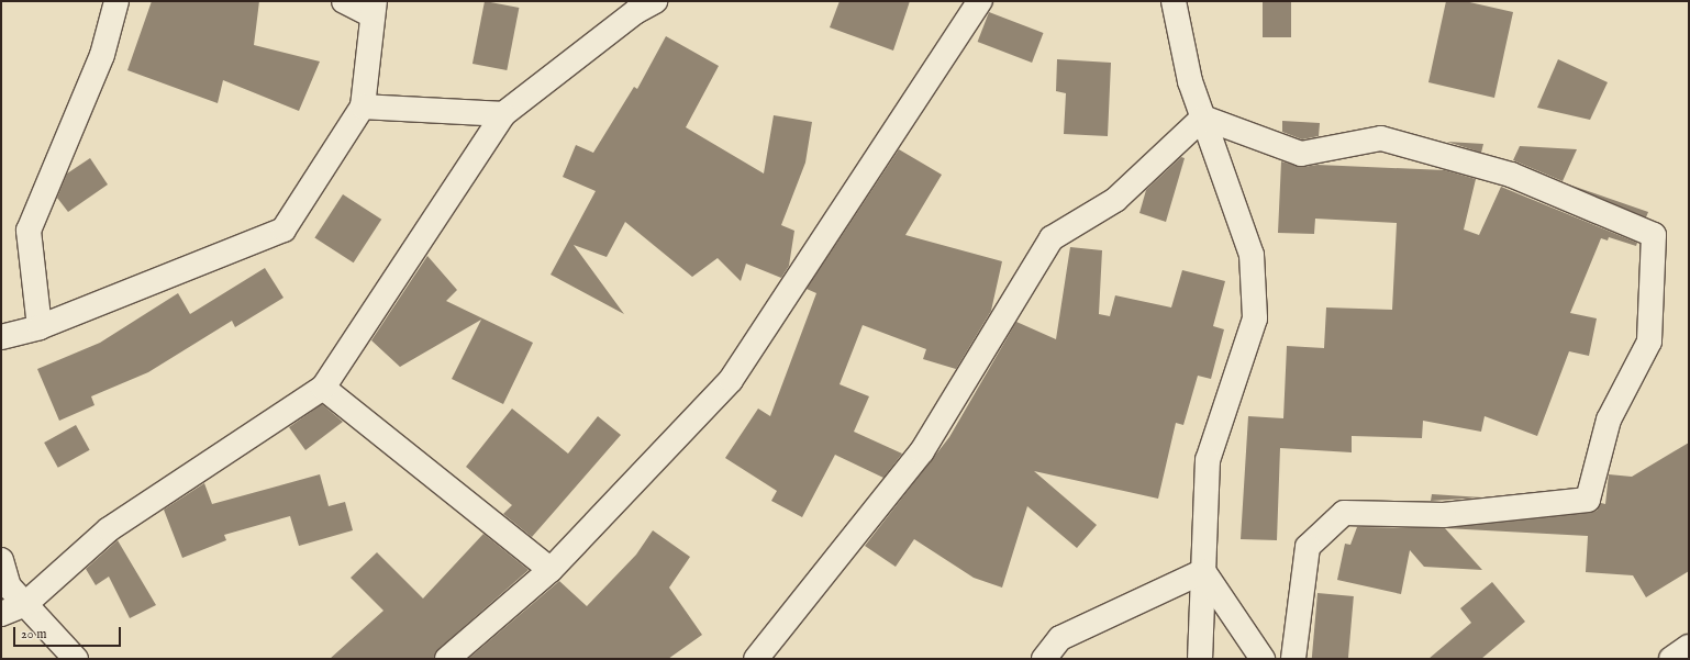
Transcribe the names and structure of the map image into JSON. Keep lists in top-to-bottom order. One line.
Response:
{"scale_bar":"20 m"}
